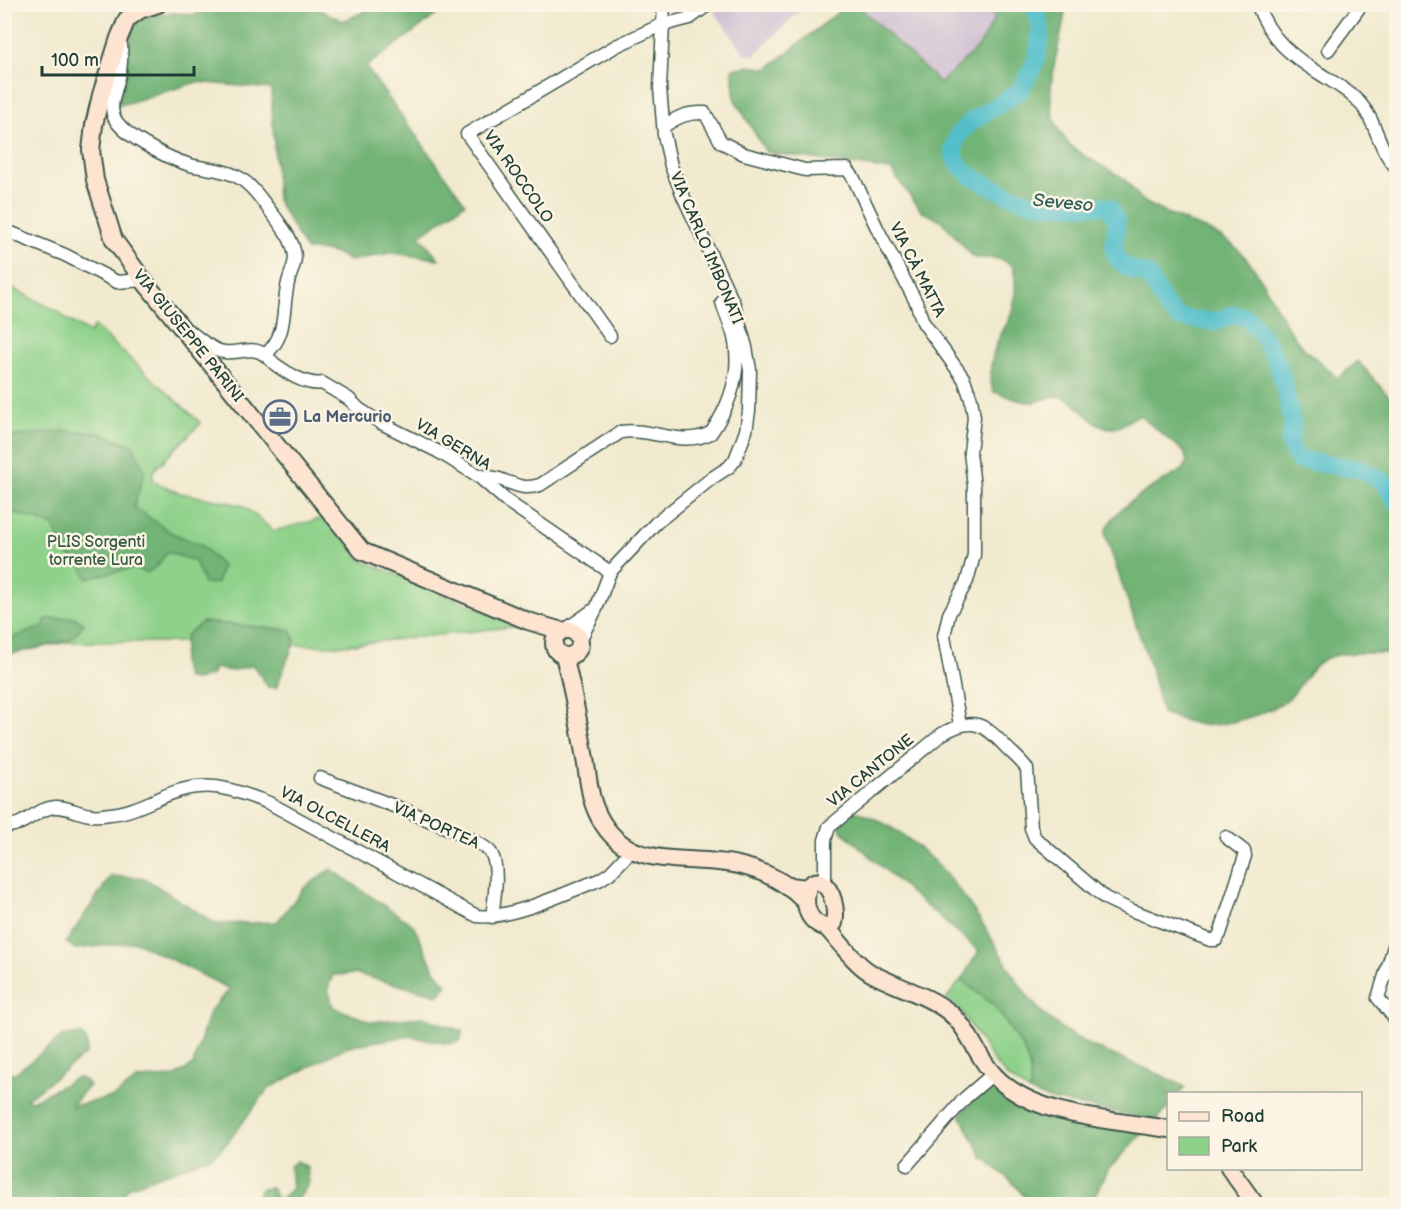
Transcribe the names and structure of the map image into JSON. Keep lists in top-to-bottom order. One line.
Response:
{"streets":{"street":["VIA ROCCOLO","VIA CARLO IMBONATI","VIA CÀ MATTA","VIA GIUSEPPE PARINI","VIA GERNA","VIA CANTONE","VIA OLCELLERA","VIA PORTEA"]},"crossings":[["VIA ROCCOLO","VIA CARLO IMBONATI"],["VIA CARLO IMBONATI","VIA CÀ MATTA"],["VIA CARLO IMBONATI","VIA GIUSEPPE PARINI"],["VIA CARLO IMBONATI","VIA GERNA"],["VIA CÀ MATTA","VIA CANTONE"],["VIA GIUSEPPE PARINI","VIA GERNA"],["VIA OLCELLERA","VIA PORTEA"]],"water":["Seveso"],"parks":["PLIS Sorgenti torrente Lura"],"places":{"office":["La Mercurio"]},"legend":["Road","Park"],"scale_bar":"100 m"}
